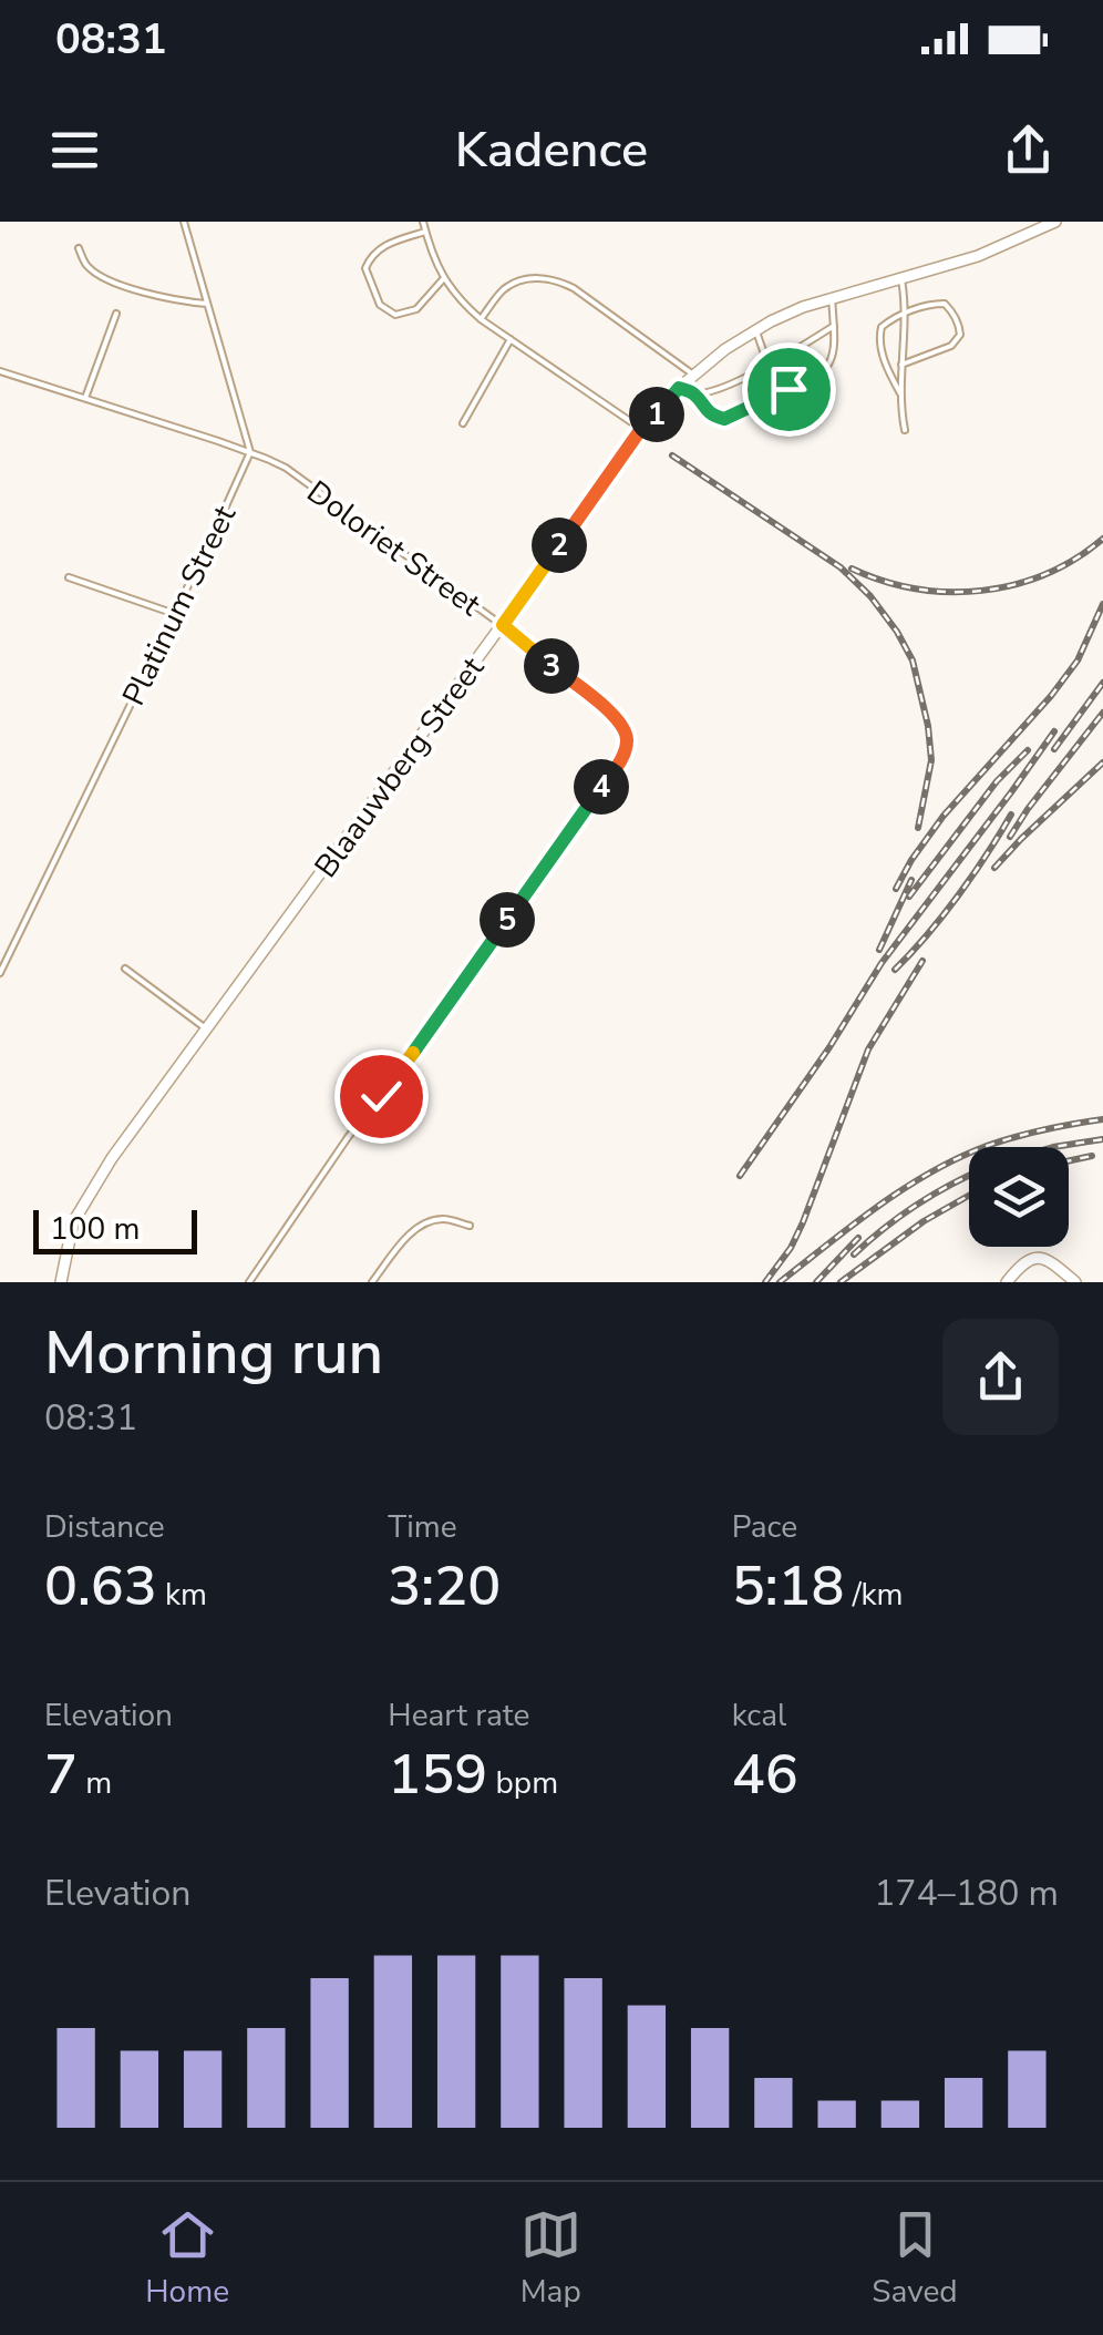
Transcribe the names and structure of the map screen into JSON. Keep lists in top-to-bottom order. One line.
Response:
{"streets":{"street":["Blaauwberg Street"],"lane":["Doloriet Street","Platinum Street"]},"crossings":[["Doloriet Street","Platinum Street"],["Doloriet Street","Blaauwberg Street"]],"scale_bar":"100 m","page":{"status":"08:31","header":"Kadence","pins":["1","2","3","4","5"],"scale":"100 m","heading":["Morning run","08:31"],"stats":[["Distance","0.63 km"],["Time","3:20"],["Pace","5:18 /km"],["Elevation","7 m"],["Heart rate","159 bpm"],["kcal","46"]],"chart":["Elevation","174–180 m"],"tabs":["Home","Map","Saved"]}}
